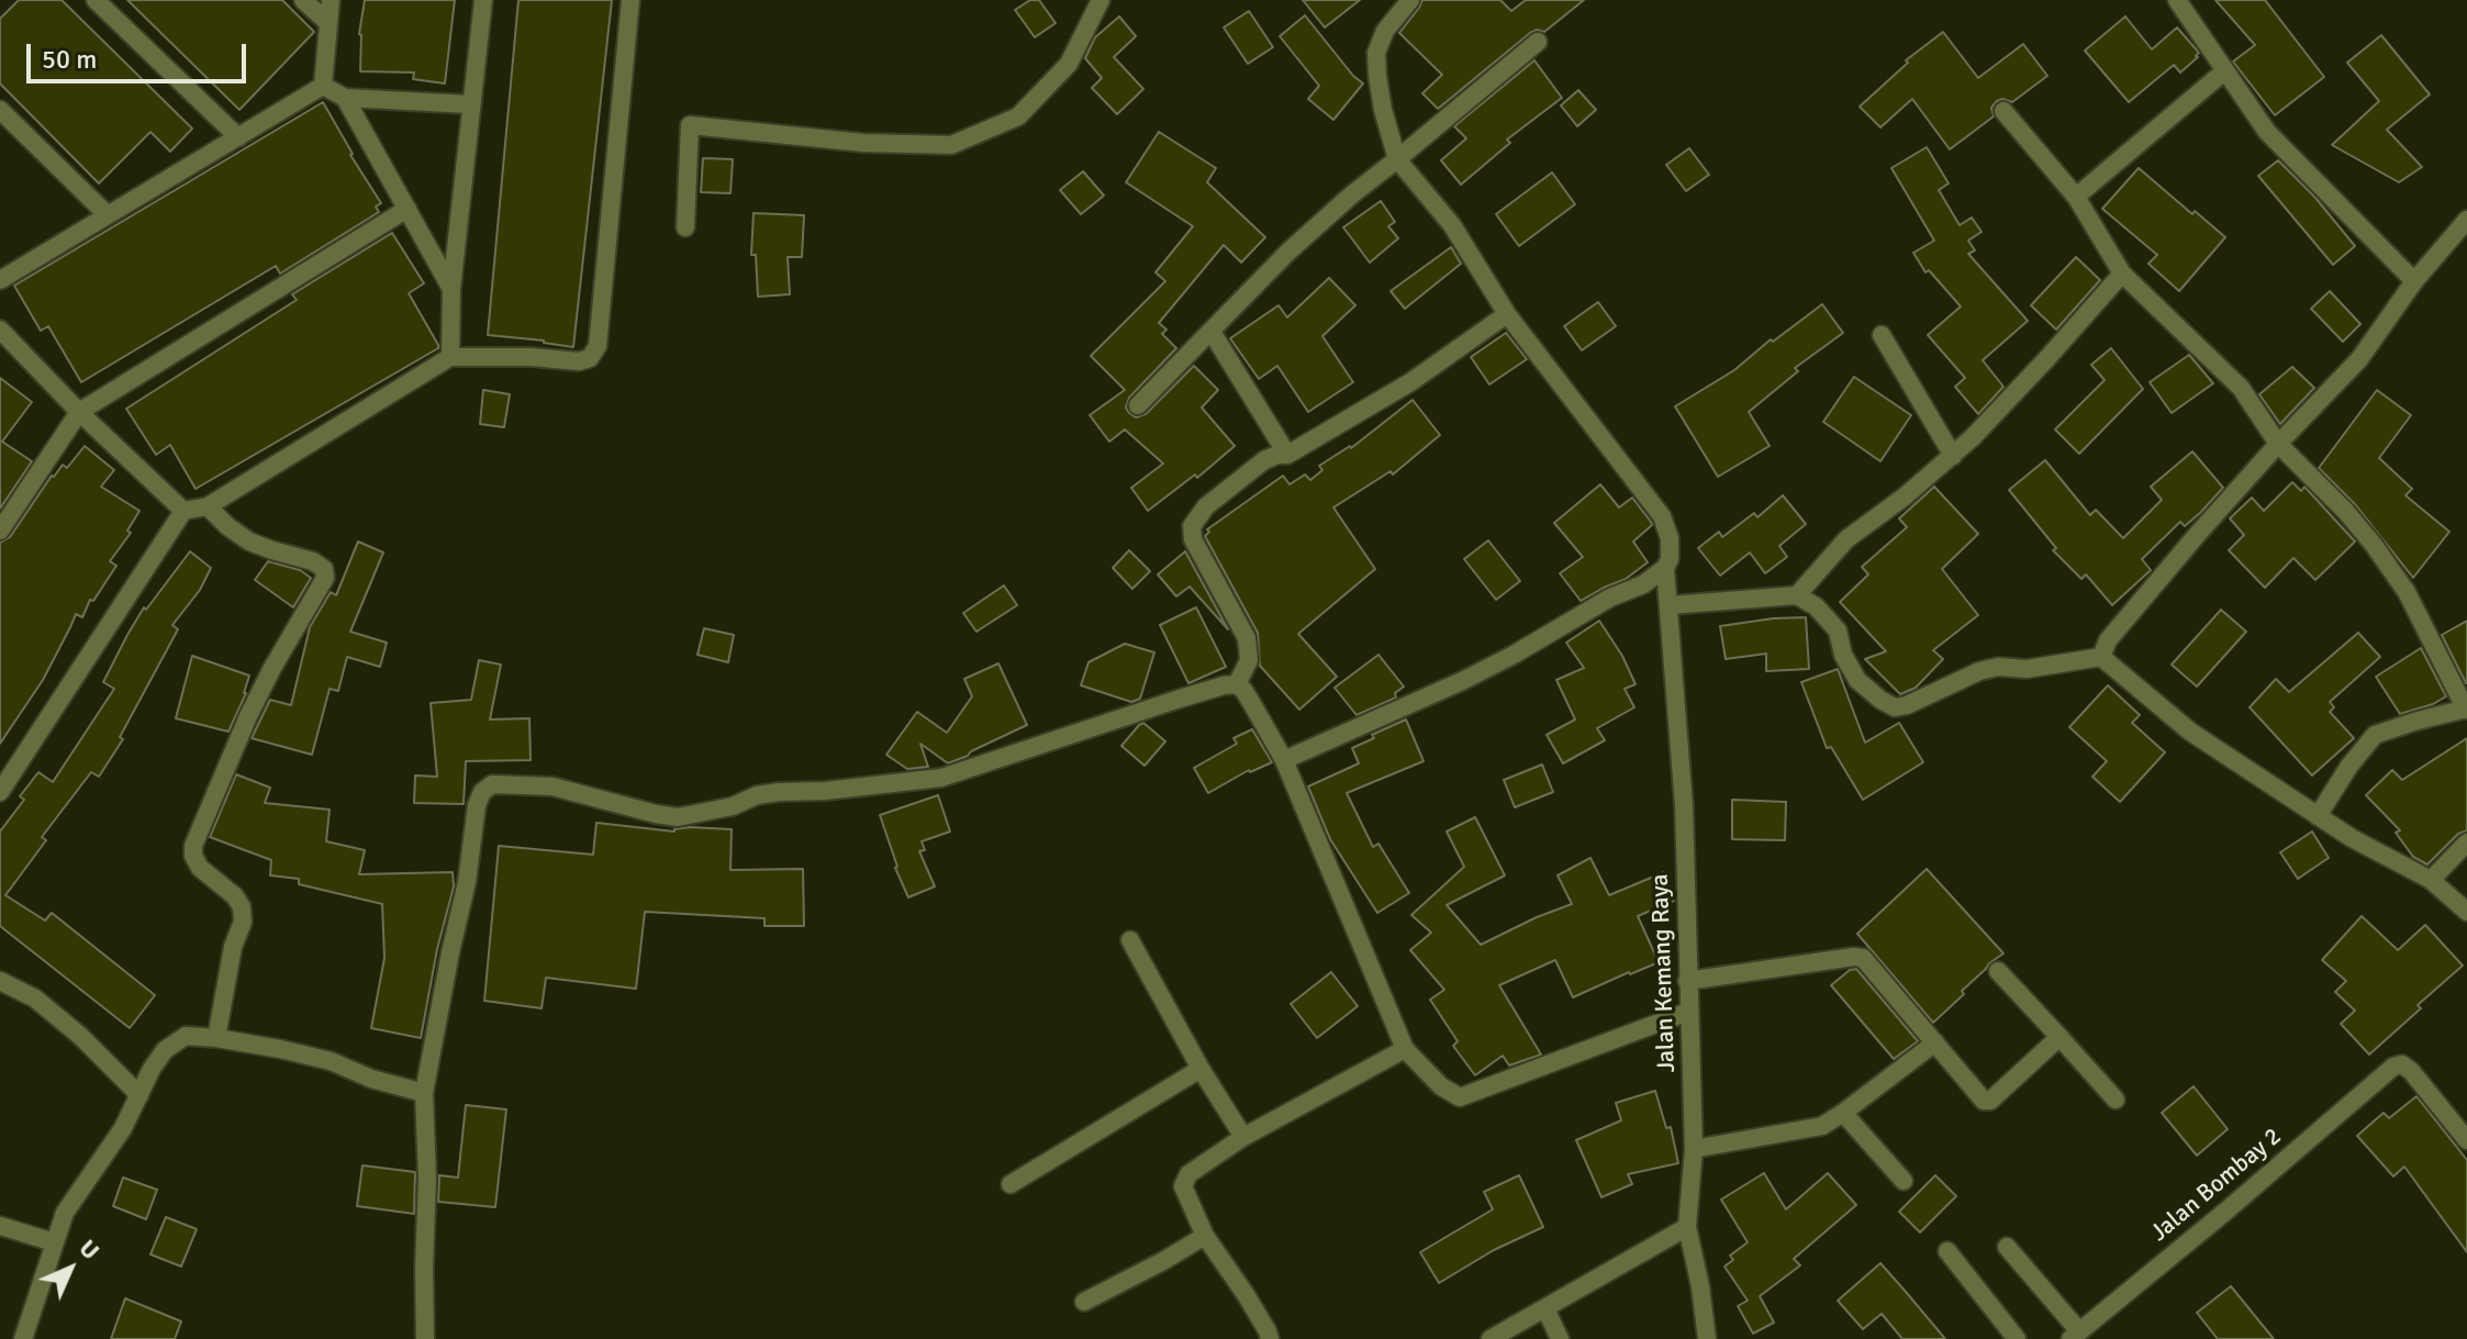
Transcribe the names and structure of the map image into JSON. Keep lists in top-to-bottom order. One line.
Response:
{"streets":{"street":["Jalan Kemang Raya","Jalan Bombay 2"]},"scale_bar":"50 m","north":"top right"}
